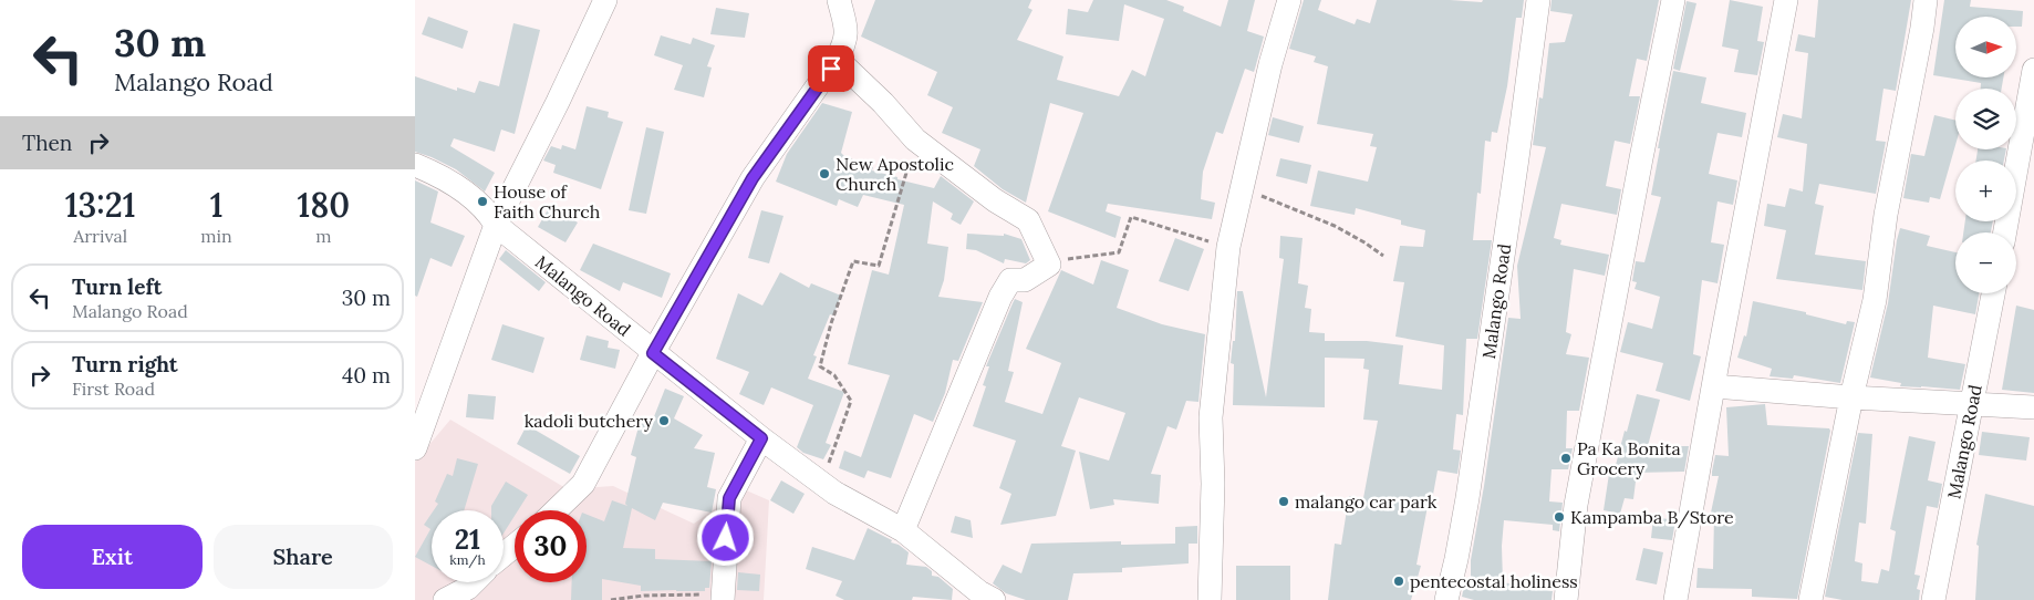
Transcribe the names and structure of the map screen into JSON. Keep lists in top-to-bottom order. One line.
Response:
{"streets":{"street":["Malango Road"]},"places":["New Apostolic Church","House of Faith Church","kadoli butchery","Pa Ka Bonita Grocery","malango car park","Kampamba B/Store","pentecostal holiness"],"north":"right","page":{"turn":["30 m","Malango Road"],"map_buttons":["+","−"],"then":"Then","eta":["13:21","Arrival","1","min","180","m"],"list":[{"name":"Turn left","note":"Malango Road","value":"30 m"},{"name":"Turn right","note":"First Road","value":"40 m"}],"speed":"21 km/h","limit":"30","buttons":["Exit","Share"]}}
